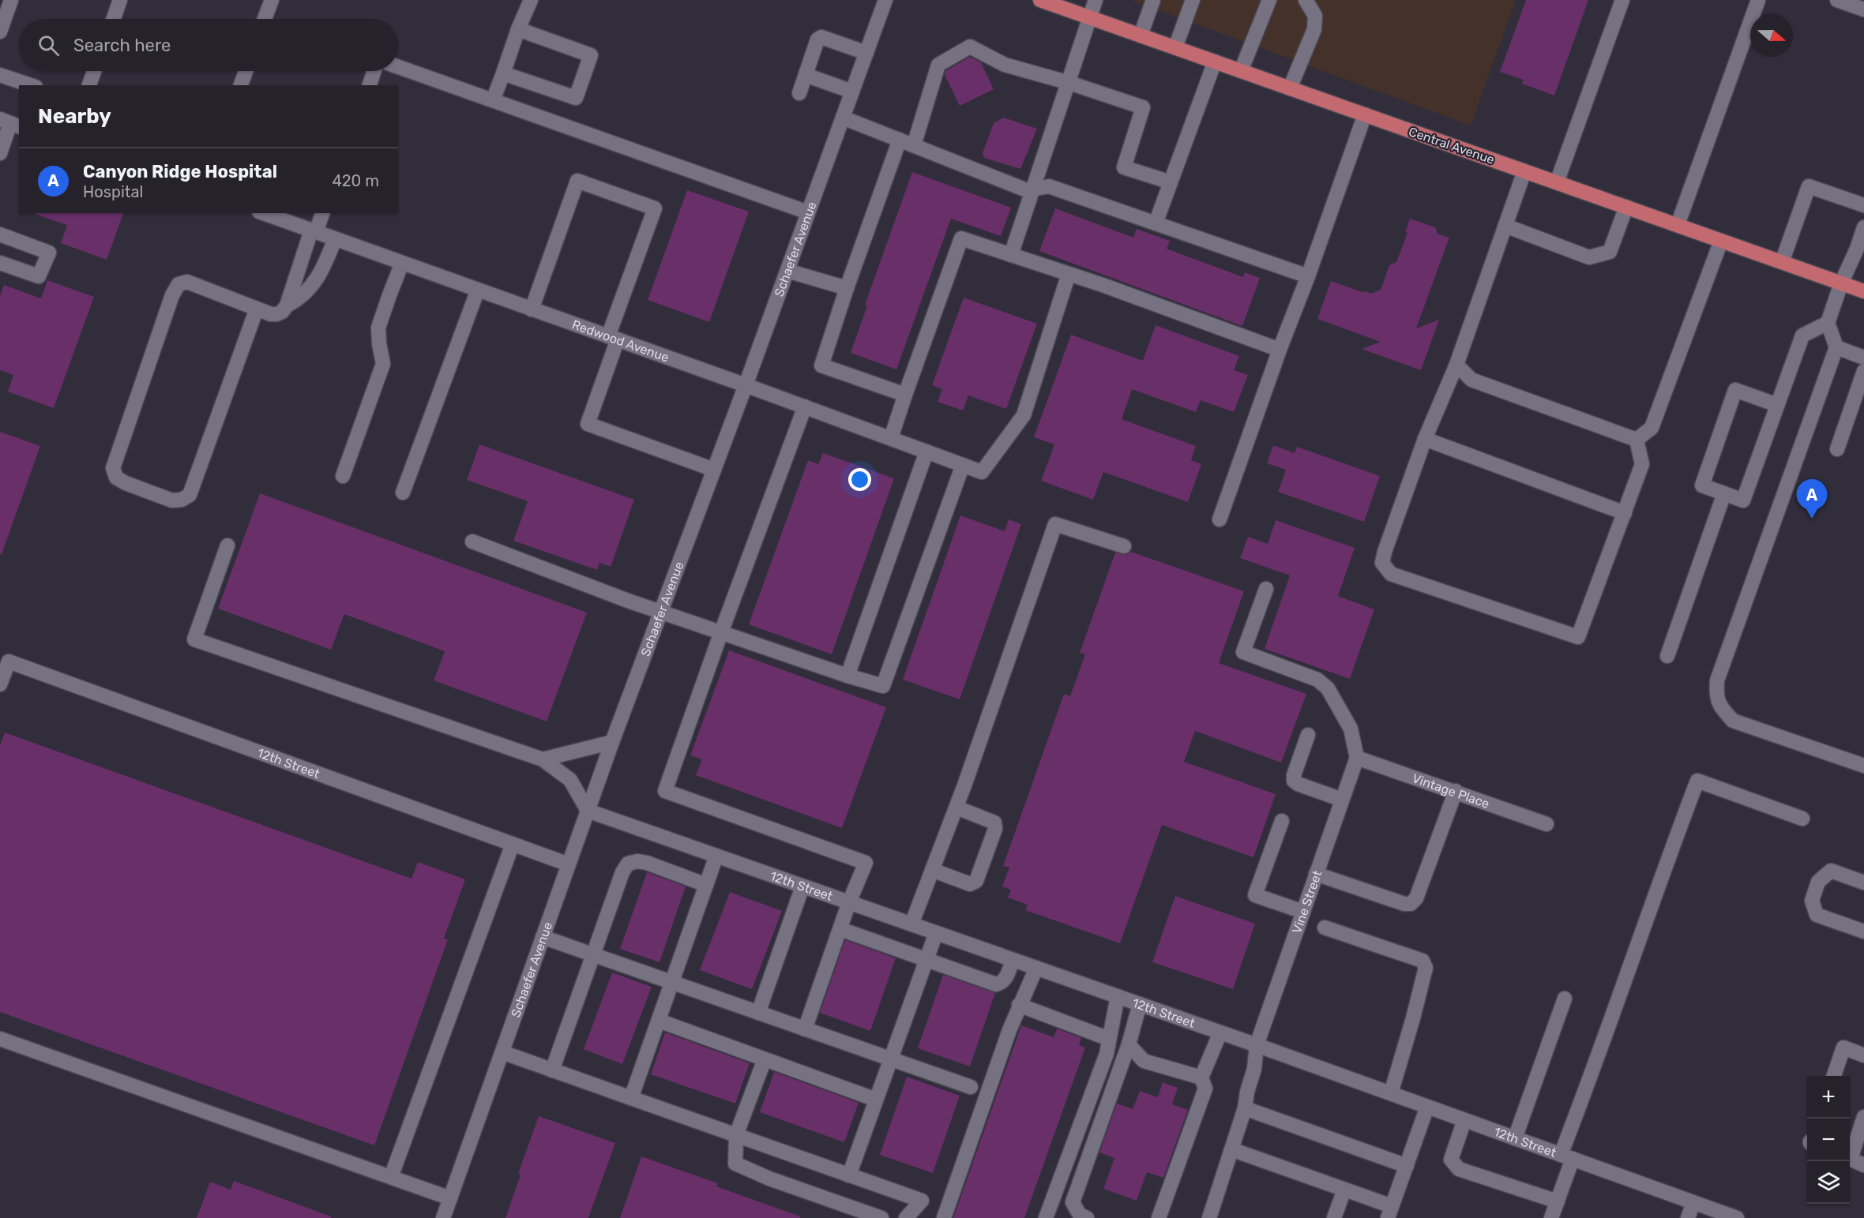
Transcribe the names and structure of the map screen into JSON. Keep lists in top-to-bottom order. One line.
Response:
{"streets":{"main road":["Central Avenue"],"street":["Schaefer Avenue","Redwood Avenue","12th Street","Vintage Place","Vine Street"]},"crossings":[["Schaefer Avenue","Redwood Avenue"],["Schaefer Avenue","12th Street"],["12th Street","Vine Street"],["Vintage Place","Vine Street"]],"north":"right","page":{"search":"Search here","heading":"Nearby","list":[{"mark":"A","name":"Canyon Ridge Hospital","note":"Hospital","value":"420 m"}],"pins":"A","map_buttons":["+","−"]}}
